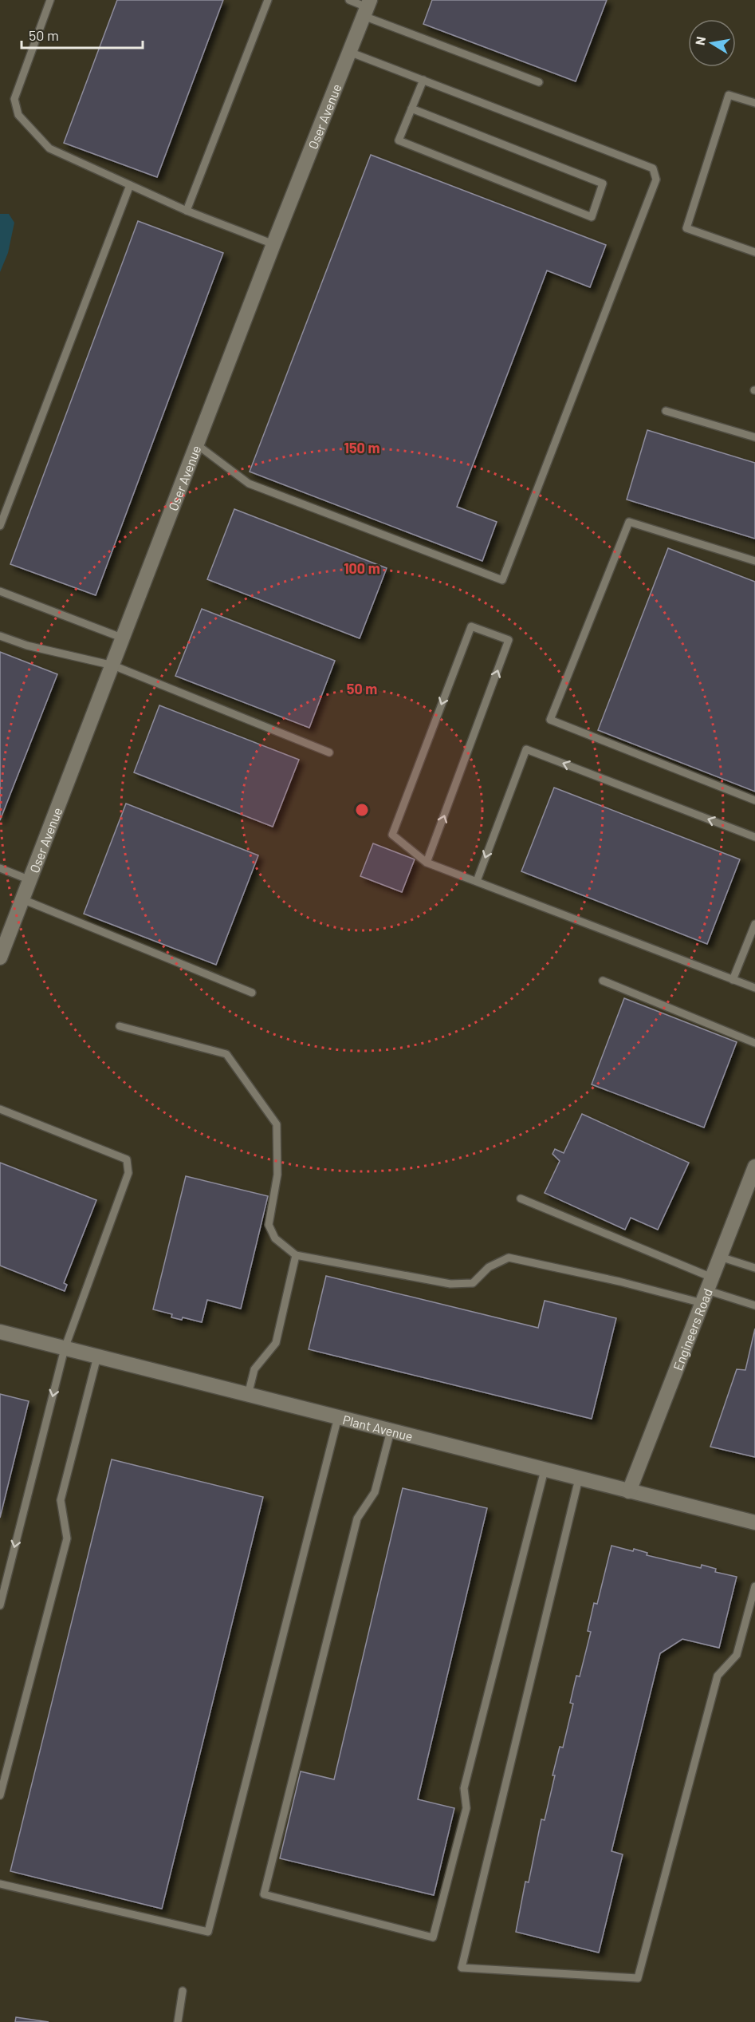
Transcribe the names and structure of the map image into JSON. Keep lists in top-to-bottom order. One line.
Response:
{"streets":{"street":["Oser Avenue","Engineers Road","Plant Avenue"]},"crossings":[["Engineers Road","Plant Avenue"]],"scale_bar":"50 m","north":"left","rings":["150 m","100 m","50 m"]}
